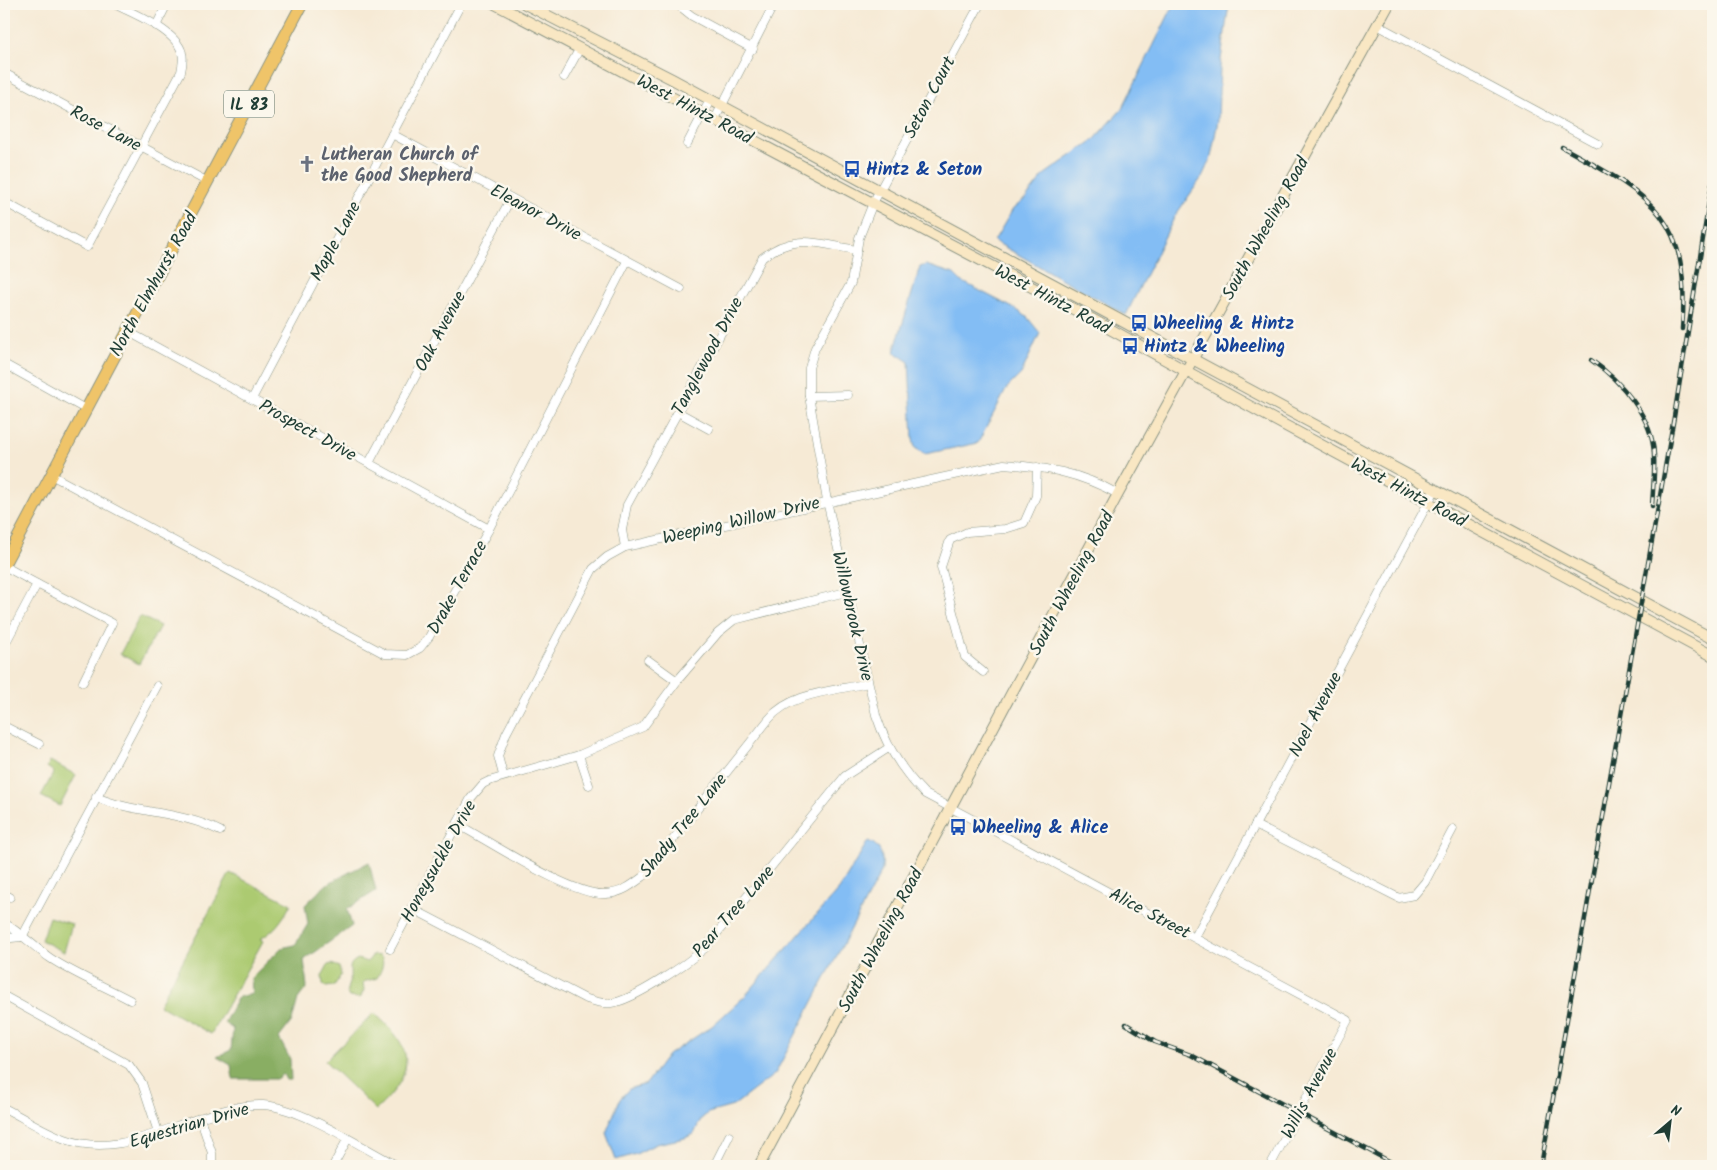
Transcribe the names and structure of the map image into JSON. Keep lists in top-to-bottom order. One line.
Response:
{"streets":{"main road":["IL 83","West Hintz Road","South Wheeling Road","North Elmhurst Road"],"street":["Seton Court","Rose Lane","Eleanor Drive","Maple Lane","Oak Avenue","Tanglewood Drive","Prospect Drive","Weeping Willow Drive","Drake Terrace","Willowbrook Drive","Noel Avenue","Shady Tree Lane","Honeysuckle Drive","Pear Tree Lane","Alice Street","Willis Avenue","Equestrian Drive"]},"crossings":[["Seton Court","West Hintz Road"],["Seton Court","Willowbrook Drive"],["West Hintz Road","South Wheeling Road"],["West Hintz Road","Willowbrook Drive"],["West Hintz Road","Noel Avenue"],["Rose Lane","North Elmhurst Road"],["Eleanor Drive","Maple Lane"],["Eleanor Drive","Oak Avenue"],["Eleanor Drive","Drake Terrace"],["South Wheeling Road","Weeping Willow Drive"],["South Wheeling Road","Willowbrook Drive"],["South Wheeling Road","Alice Street"],["Maple Lane","Prospect Drive"],["North Elmhurst Road","Prospect Drive"],["North Elmhurst Road","Drake Terrace"],["Oak Avenue","Prospect Drive"],["Tanglewood Drive","Weeping Willow Drive"],["Tanglewood Drive","Willowbrook Drive"],["Prospect Drive","Drake Terrace"],["Weeping Willow Drive","Willowbrook Drive"],["Weeping Willow Drive","Honeysuckle Drive"],["Willowbrook Drive","Shady Tree Lane"],["Willowbrook Drive","Honeysuckle Drive"],["Willowbrook Drive","Pear Tree Lane"],["Willowbrook Drive","Alice Street"],["Noel Avenue","Alice Street"],["Shady Tree Lane","Honeysuckle Drive"],["Honeysuckle Drive","Pear Tree Lane"],["Alice Street","Willis Avenue"]],"places":{"church":["Lutheran Church of the Good Shepherd"],"bus stop":["Hintz & Seton","Wheeling & Hintz","Hintz & Wheeling","Wheeling & Alice"]},"north":"top right"}
